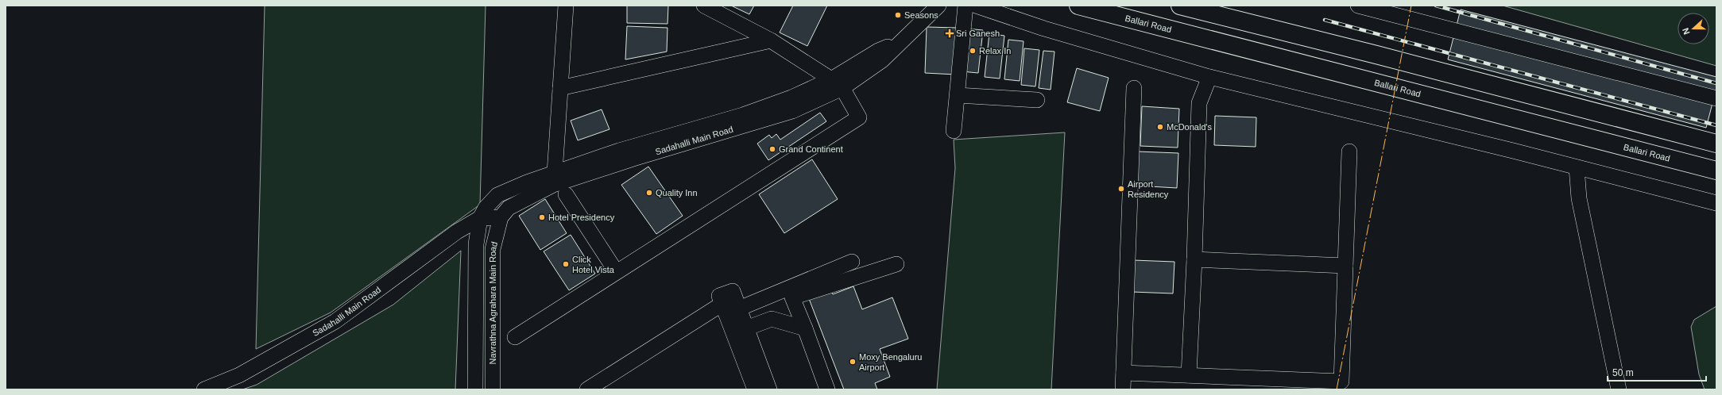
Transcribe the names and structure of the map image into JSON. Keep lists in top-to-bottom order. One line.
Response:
{"streets":{"highway":["Ballari Road"],"street":["Sadahalli Main Road","Navrathna Agrahara Main Road"]},"crossings":[["Sadahalli Main Road","Navrathna Agrahara Main Road"]],"places":{"other":["Seasons","Relax In","McDonald's","Grand Continent","Airport Residency","Quality Inn","Hotel Presidency","Click Hotel Vista","Moxy Bengaluru Airport"],"health":["Sri Ganesh"]},"scale_bar":"50 m","north":"left"}
